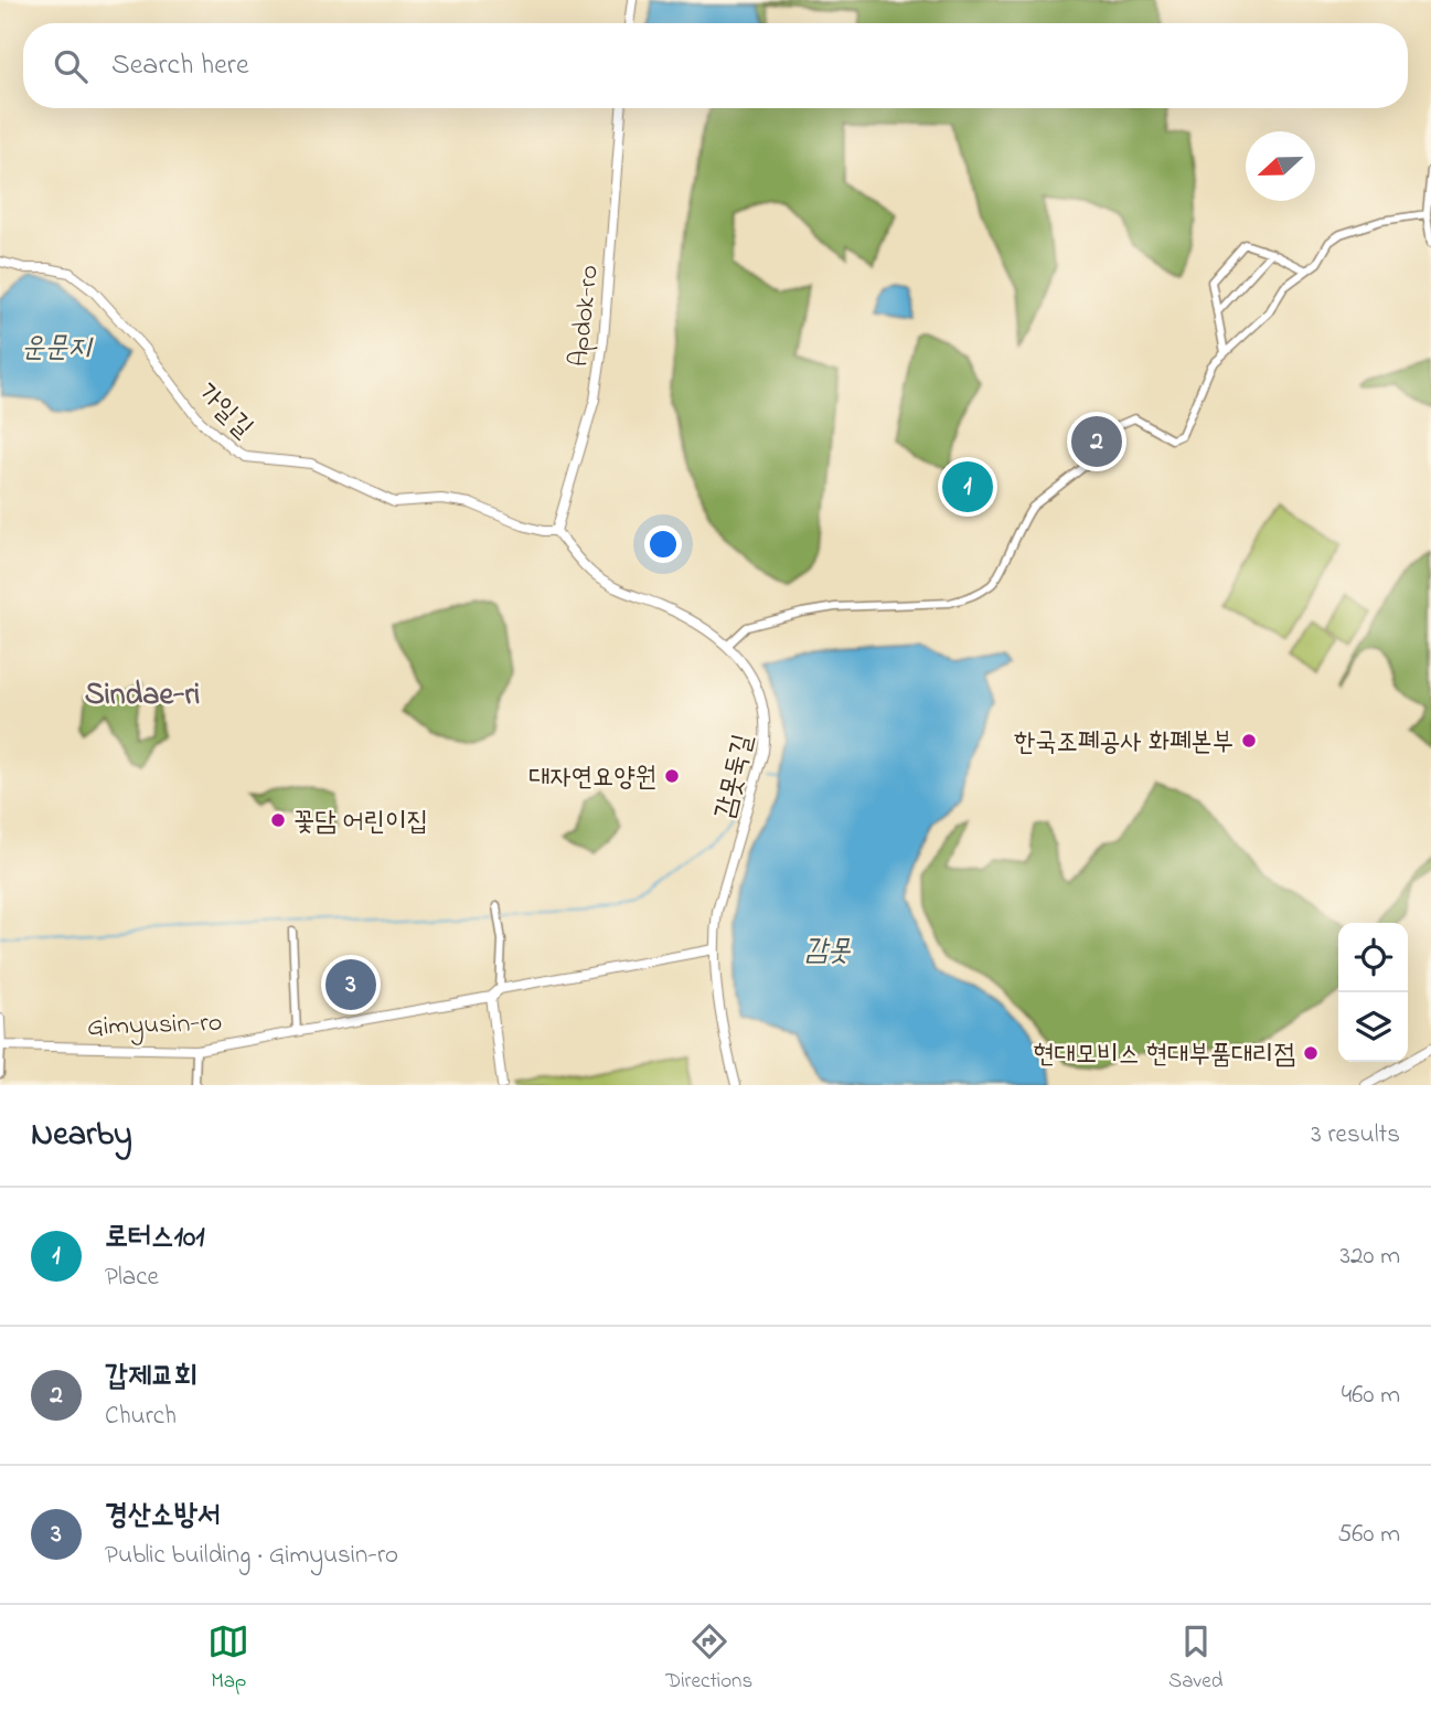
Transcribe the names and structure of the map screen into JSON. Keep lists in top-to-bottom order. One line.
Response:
{"streets":{"street":["Apdok-ro","가일길","감못둑길","Gimyusin-ro"]},"crossings":[["Apdok-ro","가일길"],["Apdok-ro","감못둑길"],["가일길","감못둑길"]],"districts":["Sindae-ri"],"water":["운문지","감못"],"places":["한국조폐공사 화폐본부","대자연요양원","꽃담 어린이집","현대모비스 현대부품대리점"],"north":"left","page":{"search":"Search here","pins":["2","1","3"],"heading":["Nearby","3 results"],"list":[{"mark":"1","name":"로터스101","note":"Place","value":"320 m"},{"mark":"2","name":"갑제교회","note":"Church","value":"460 m"},{"mark":"3","name":"경산소방서","note":"Public building · Gimyusin-ro","value":"560 m"}],"nav":["Map","Directions","Saved"]}}
